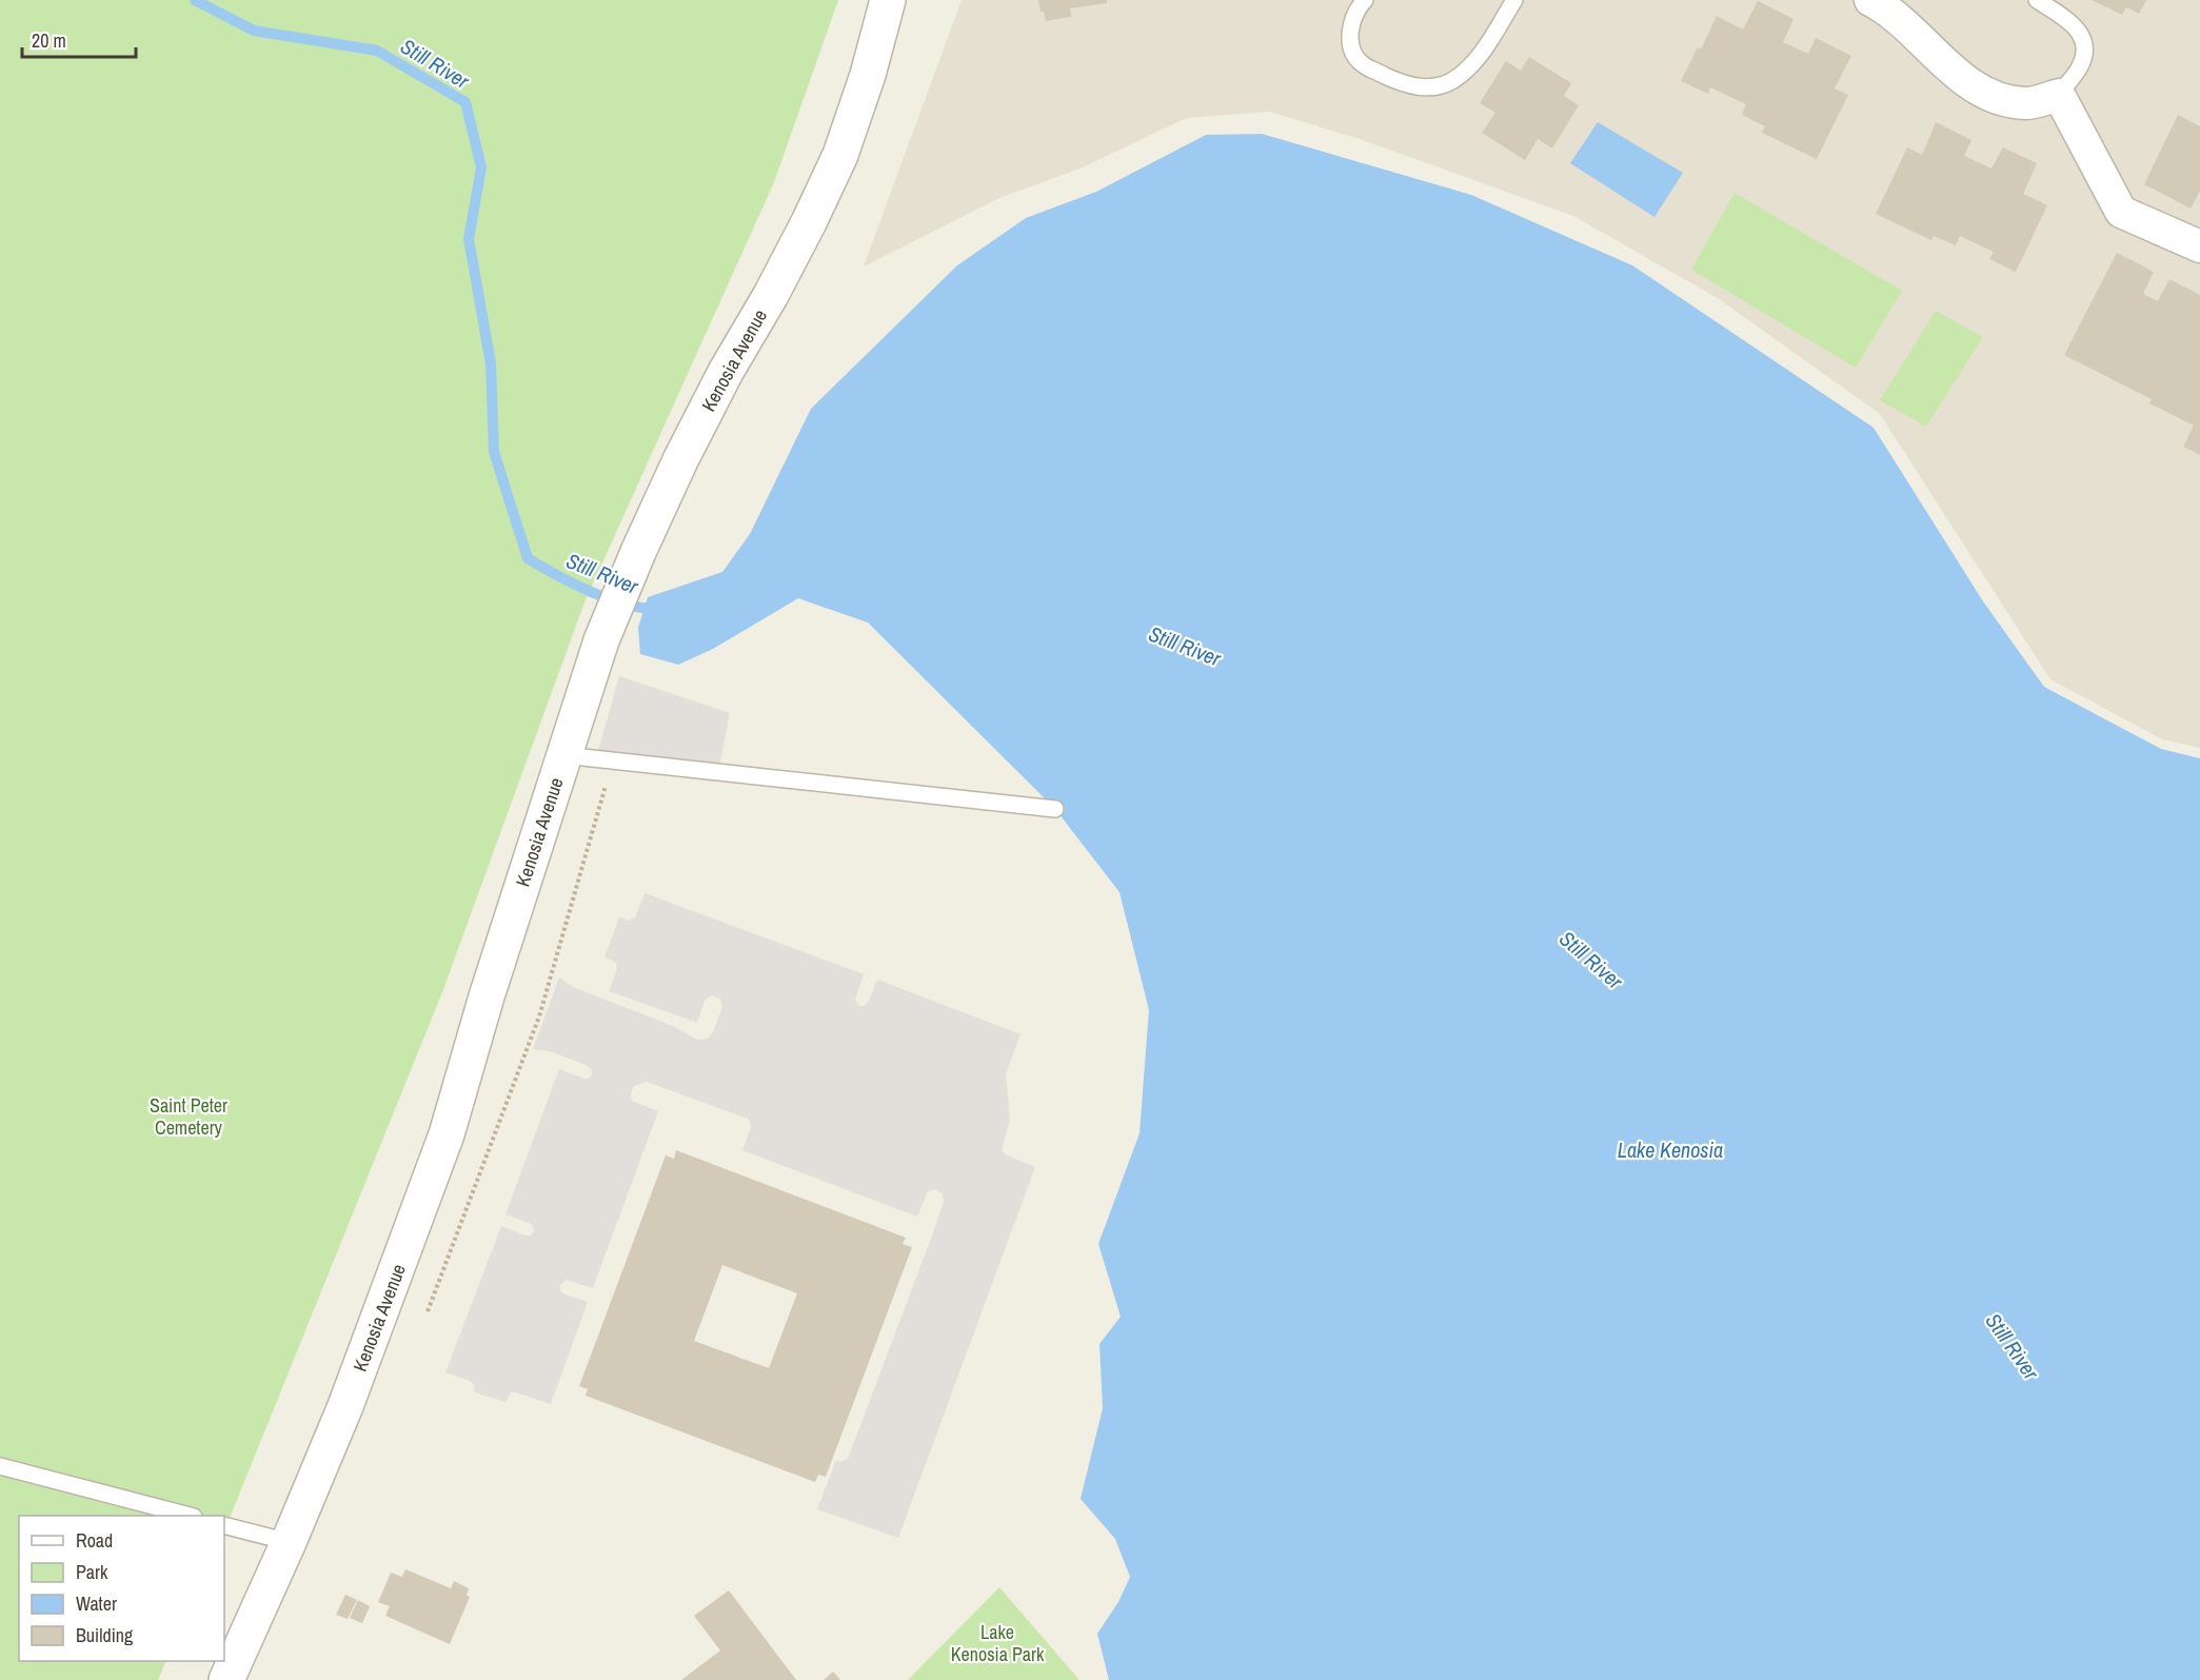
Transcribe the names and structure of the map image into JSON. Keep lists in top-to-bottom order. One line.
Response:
{"streets":{"street":["Kenosia Avenue"]},"water":["Still River","Lake Kenosia"],"parks":["Saint Peter Cemetery","Lake Kenosia Park"],"legend":["Road","Park","Water","Building"],"scale_bar":"20 m"}
